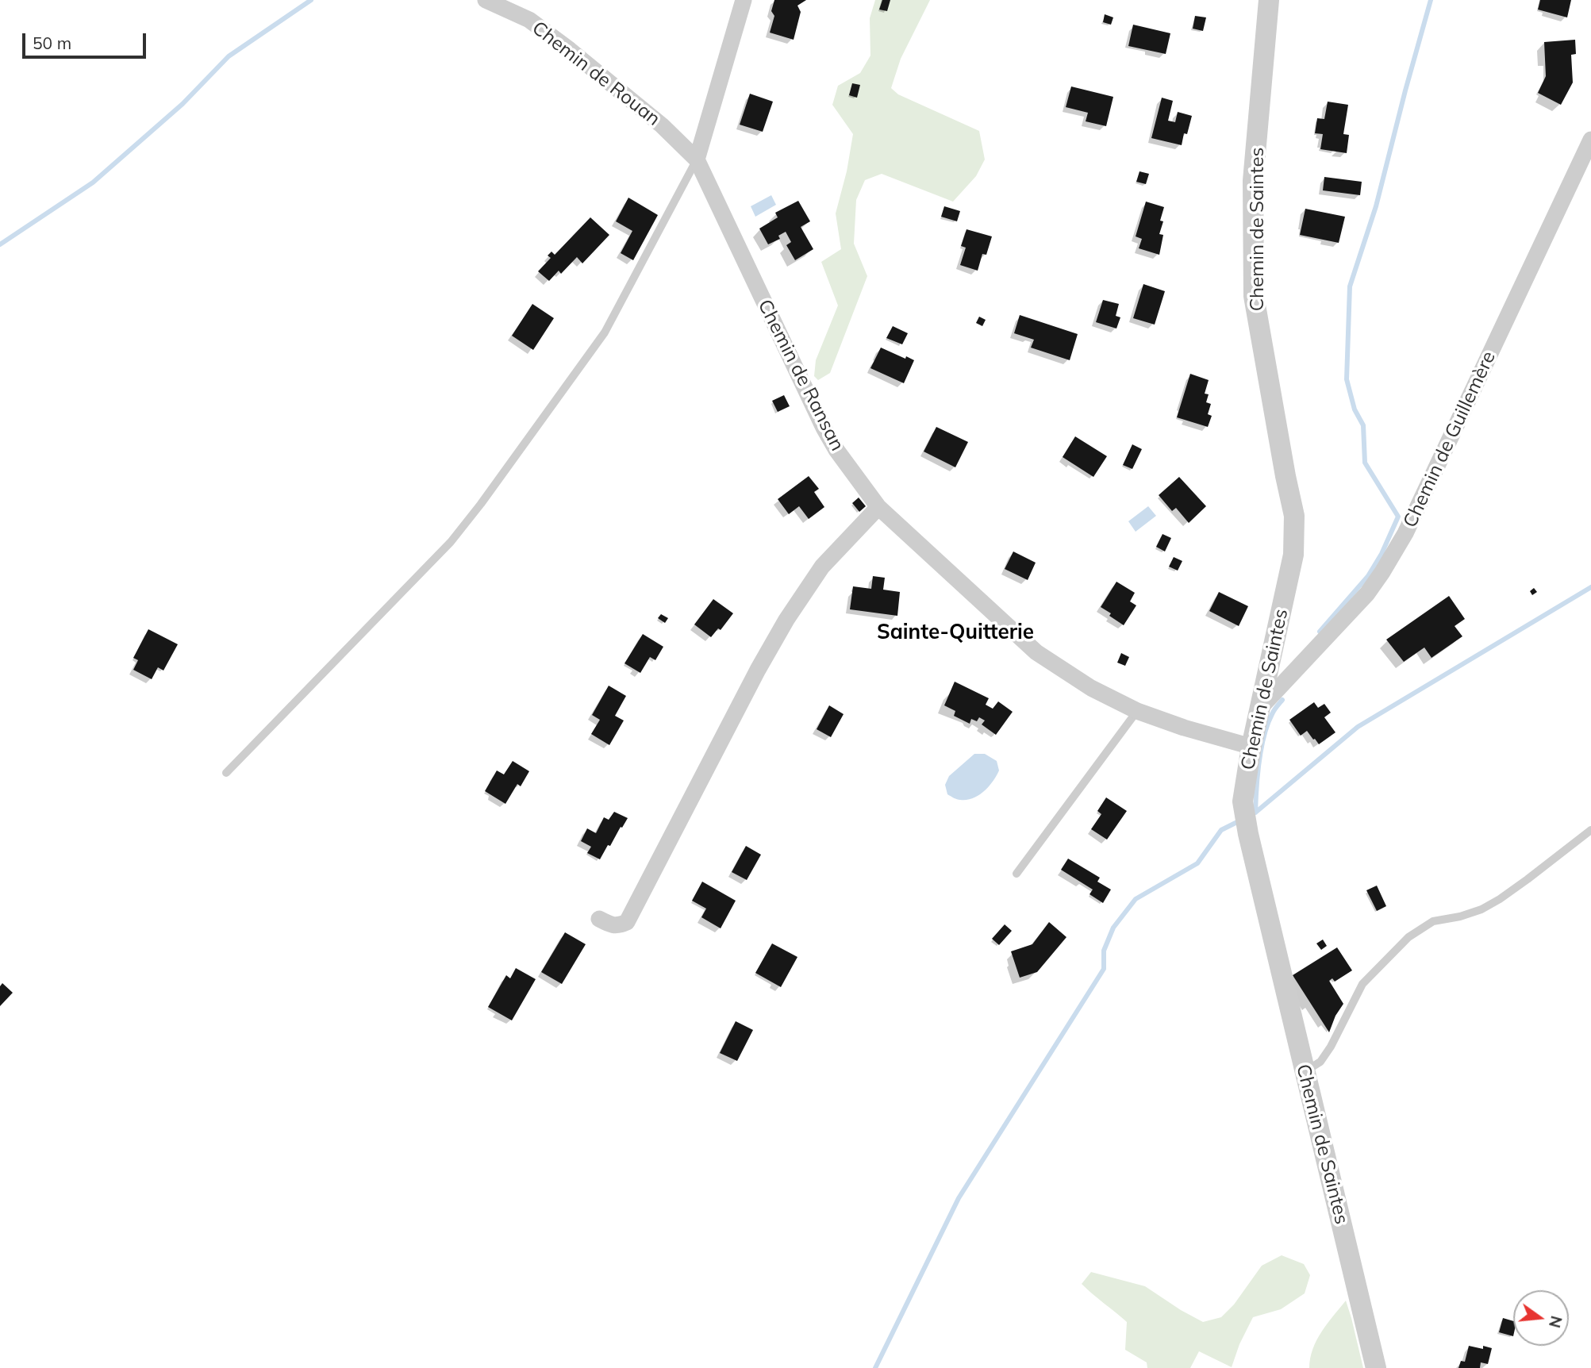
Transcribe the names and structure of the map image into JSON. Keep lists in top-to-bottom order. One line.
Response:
{"streets":{"street":["Chemin de Rouan","Chemin de Saintes","Chemin de Ransan","Chemin de Guillemère"]},"crossings":[["Chemin de Rouan","Chemin de Ransan"],["Chemin de Saintes","Chemin de Ransan"],["Chemin de Saintes","Chemin de Guillemère"]],"districts":["Sainte-Quitterie"],"scale_bar":"50 m","north":"right"}
